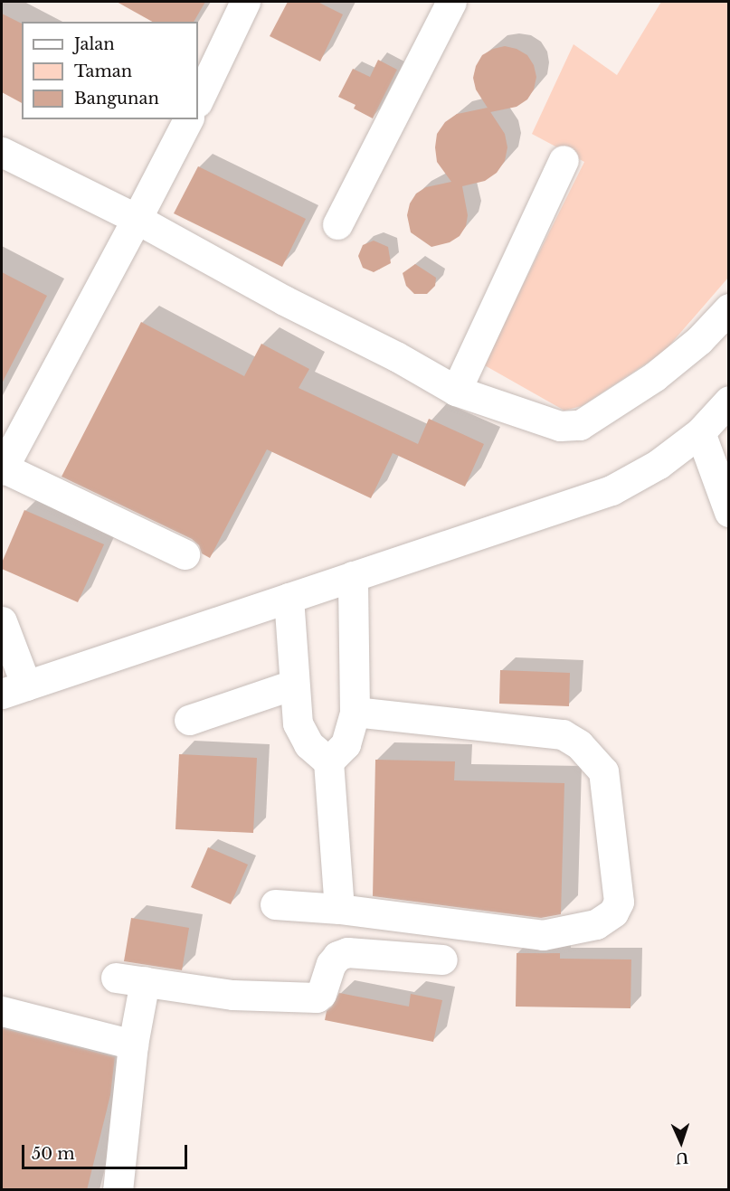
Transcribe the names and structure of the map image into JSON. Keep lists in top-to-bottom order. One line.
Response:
{"legend":["Jalan","Taman","Bangunan"],"scale_bar":"50 m","north":"bottom"}
